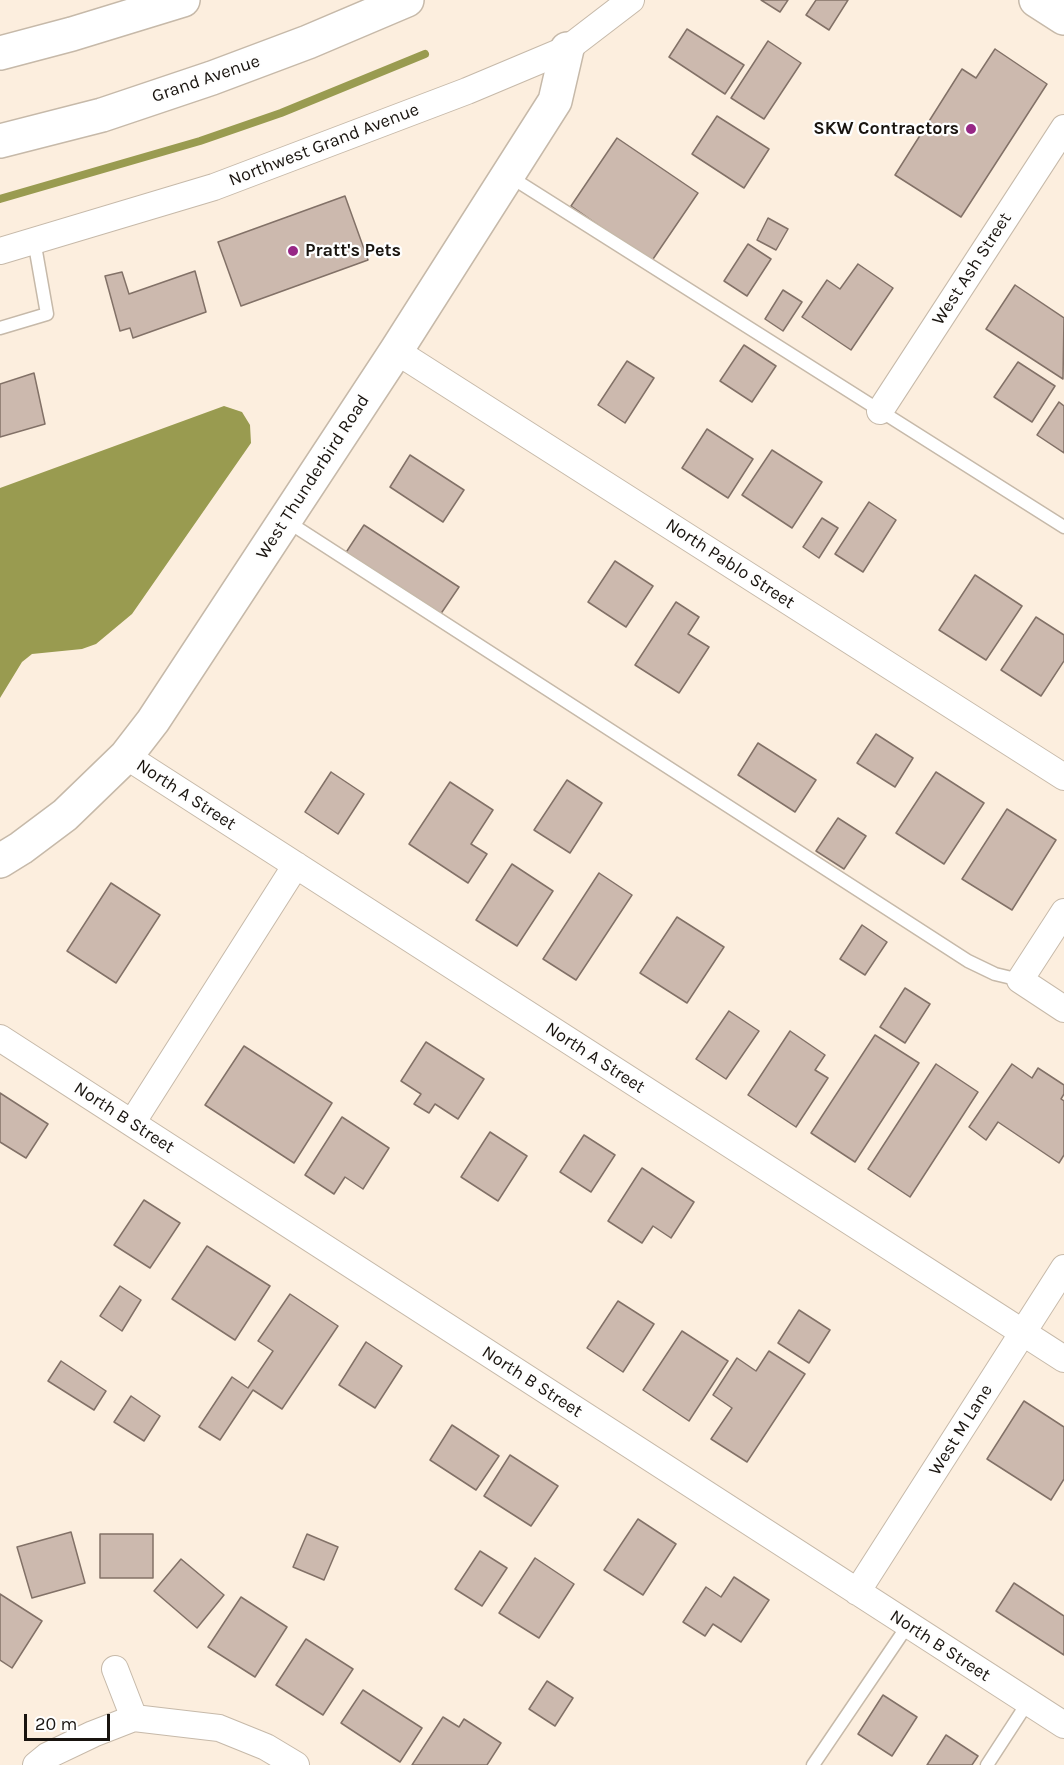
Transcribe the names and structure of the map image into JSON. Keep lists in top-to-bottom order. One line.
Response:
{"streets":{"main road":["Grand Avenue","West Thunderbird Road"],"street":["Northwest Grand Avenue","West Ash Street","North Pablo Street","North A Street","North B Street","West M Lane"]},"crossings":[["Northwest Grand Avenue","West Thunderbird Road"],["West Thunderbird Road","North Pablo Street"],["West Thunderbird Road","North A Street"],["North A Street","West M Lane"],["North B Street","West M Lane"]],"places":["SKW Contractors","Pratt's Pets"],"scale_bar":"20 m"}
